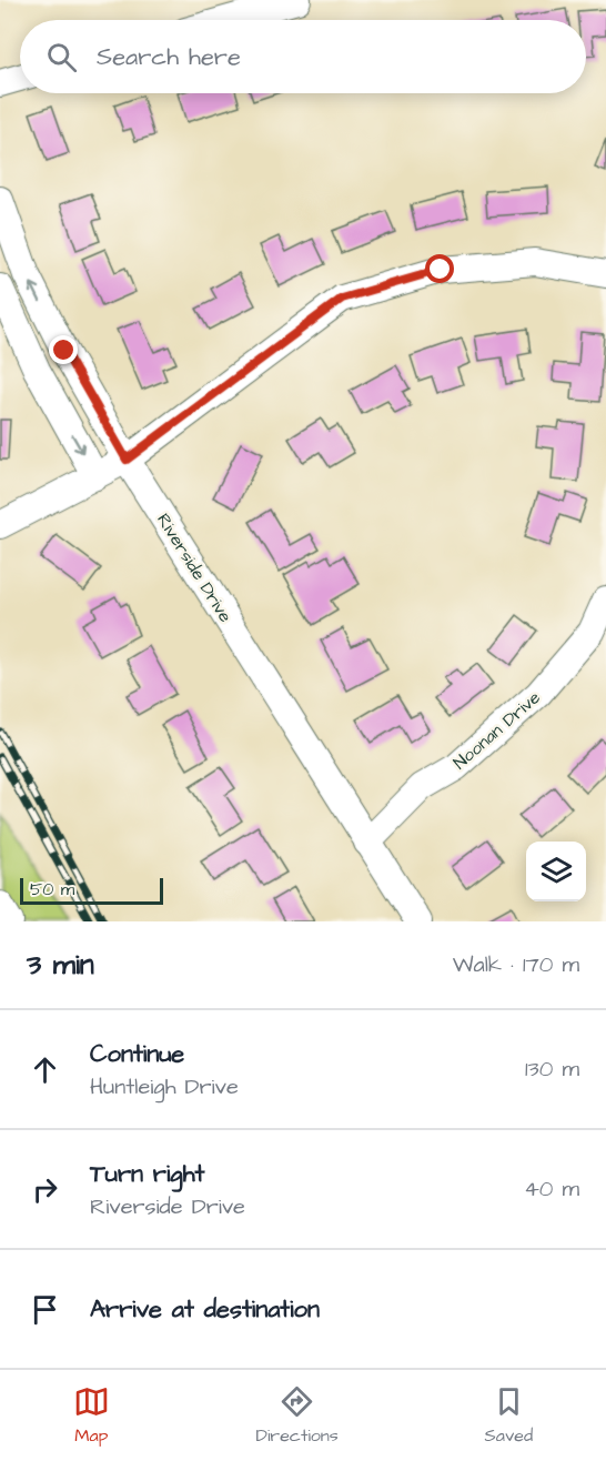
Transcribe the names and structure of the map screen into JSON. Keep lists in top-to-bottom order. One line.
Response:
{"streets":{"street":["Riverside Drive","Noonan Drive"]},"crossings":[["Riverside Drive","Noonan Drive"]],"scale_bar":"50 m","page":{"search":"Search here","scale":"50 m","heading":["3 min","Walk · 170 m"],"list":[["Continue","Huntleigh Drive","130 m"],["Turn right","Riverside Drive","40 m"],"Arrive at destination"],"nav":["Map","Directions","Saved"]}}
